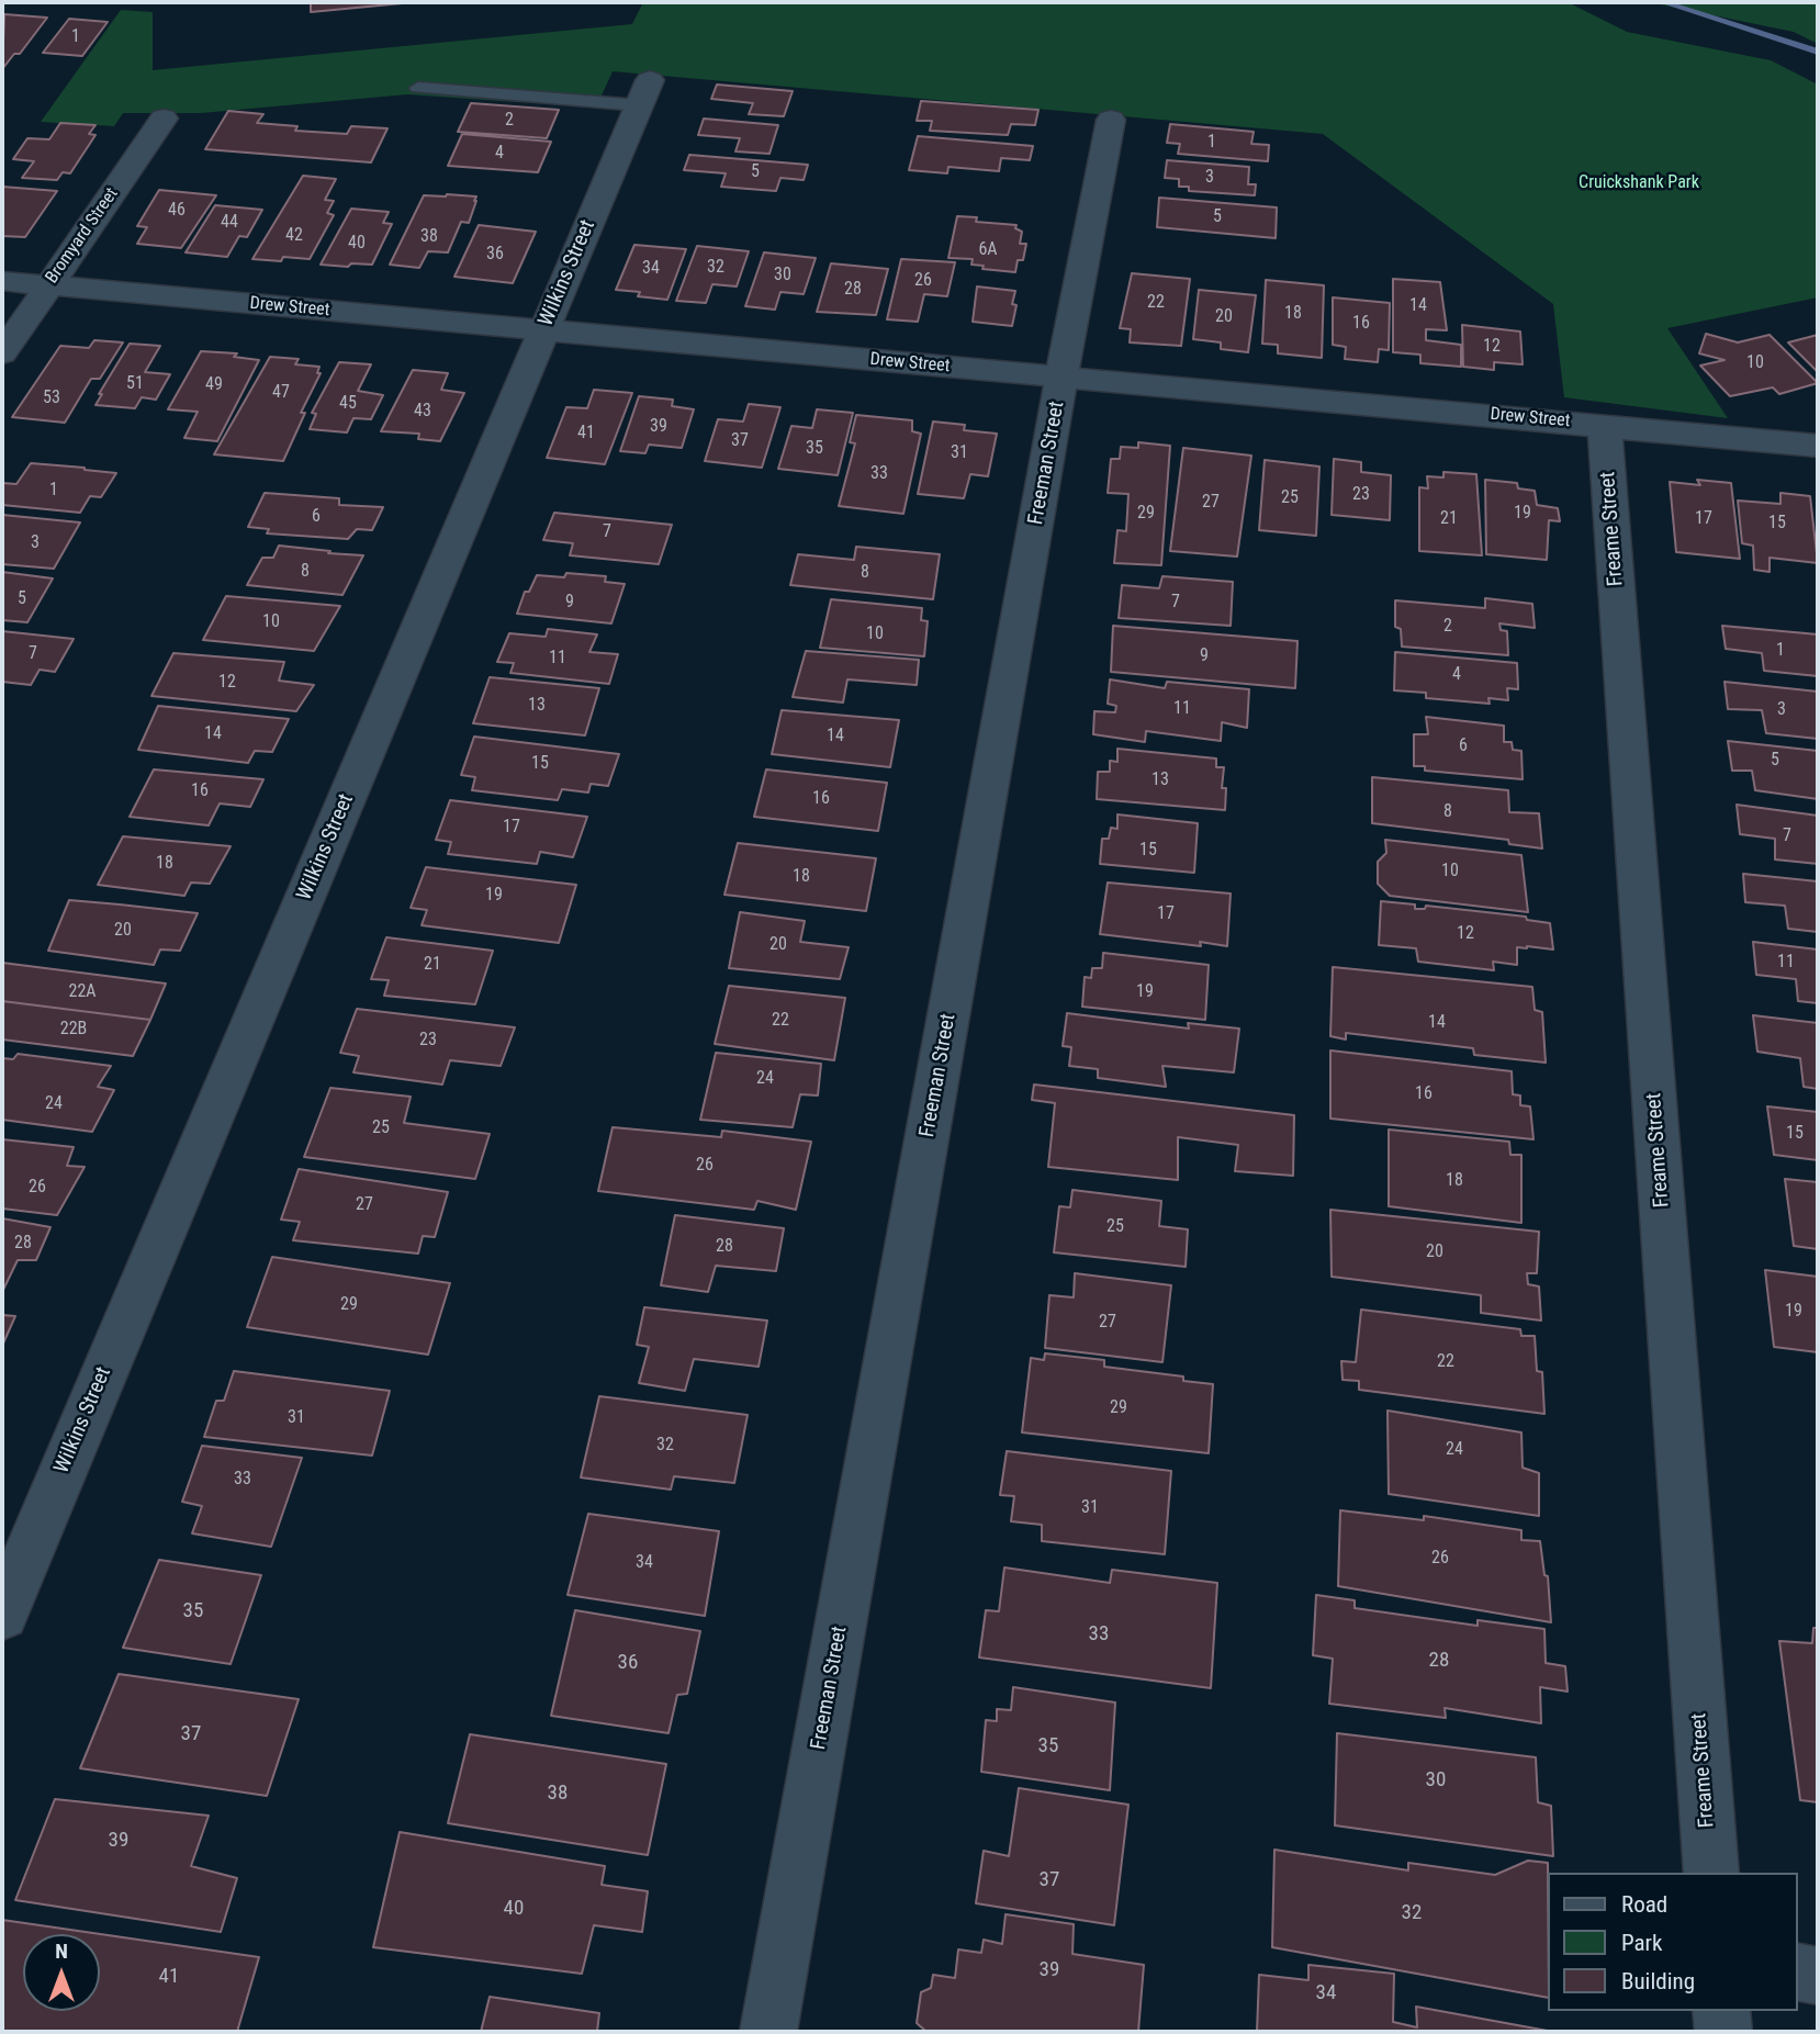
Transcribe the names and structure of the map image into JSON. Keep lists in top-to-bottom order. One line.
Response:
{"streets":{"street":["Bromyard Street","Wilkins Street","Drew Street","Freeman Street","Freame Street"]},"crossings":[["Bromyard Street","Drew Street"],["Wilkins Street","Drew Street"],["Drew Street","Freeman Street"],["Drew Street","Freame Street"]],"parks":["Cruickshank Park"],"house_numbers":["1","2","1","4","5","3","46","5","44","42","38","40","6A","36","32","34","30","26","28","22","14","18","20","16","12","10","51","49","47","53","45","43","39","41","37","35","31","33","1","23","25","27","29","19","6","21","17","15","7","3","8","8","5","9","7","10","2","10","1","7","9","11","4","12","13","11","3","14","14","6","5","15","13","16","16","8","17","7","15","18","10","18","19","17","20","12","20","11","21","22A","19","22","14","22B","23","24","16","24","25","15","26","18","26","27","25","28","28","20","29","19","27","22","29","31","32","24","33","31","26","34","35","33","28","36","37","35","30","38","39","37","40","32","39","41","34"],"legend":["Road","Park","Building"],"north":"top"}
